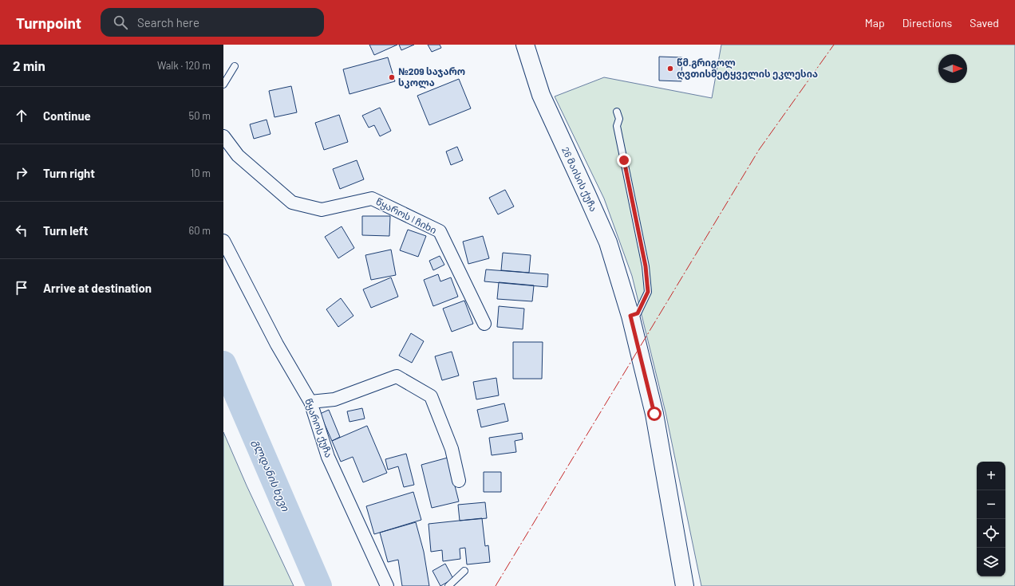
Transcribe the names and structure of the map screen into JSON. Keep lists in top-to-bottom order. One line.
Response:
{"streets":{"main road":["26 მაისის ქუჩა"],"street":["წყაროს I ჩიხი","წყაროს ქუჩა"]},"water":["გლდანის ხევი"],"places":["წმ.გრიგოლ ღვთისმეტყველის ეკლესია","№209 საჯარო სკოლა"],"north":"right","page":{"header":"Turnpoint","search":"Search here","nav":["Map","Directions","Saved"],"heading":["2 min","Walk · 120 m"],"list":[["Continue","50 m"],["Turn right","10 m"],["Turn left","60 m"],"Arrive at destination"],"map_buttons":["+","−"]}}
